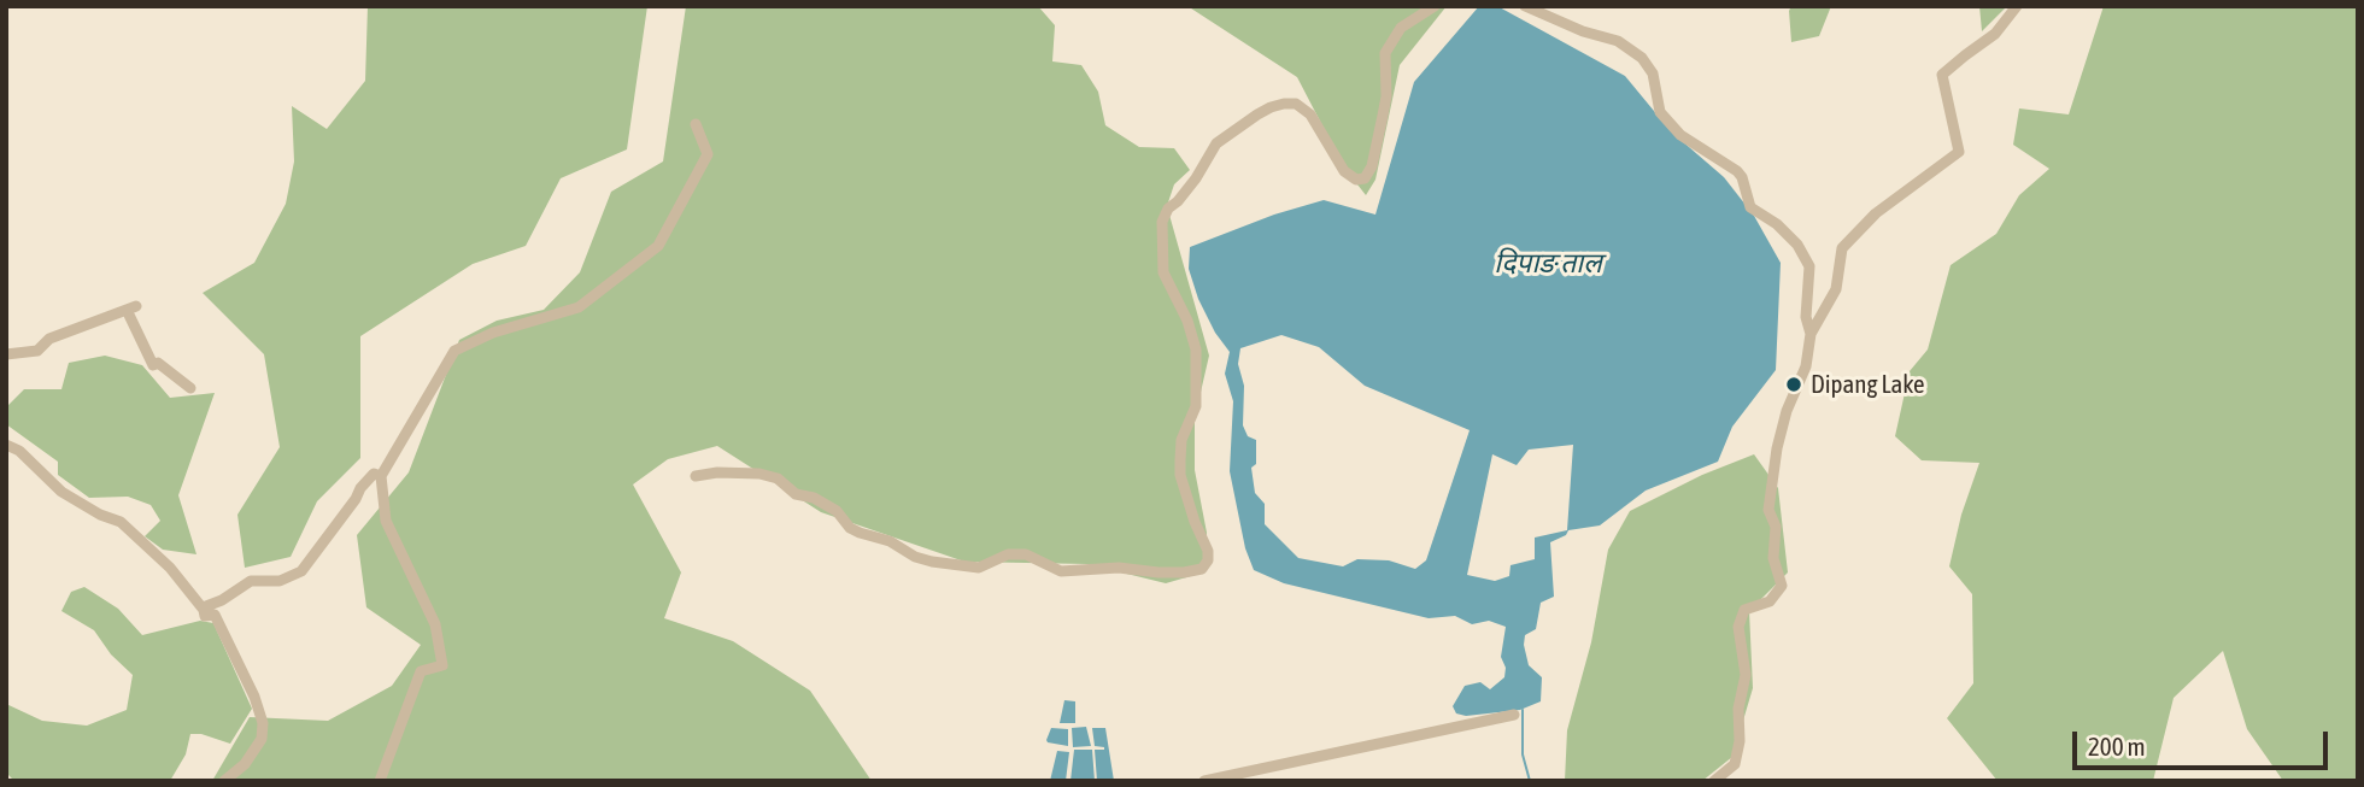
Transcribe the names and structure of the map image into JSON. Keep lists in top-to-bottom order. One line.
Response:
{"water":["दिपाङ ताल"],"places":["Dipang Lake"],"scale_bar":"200 m"}
